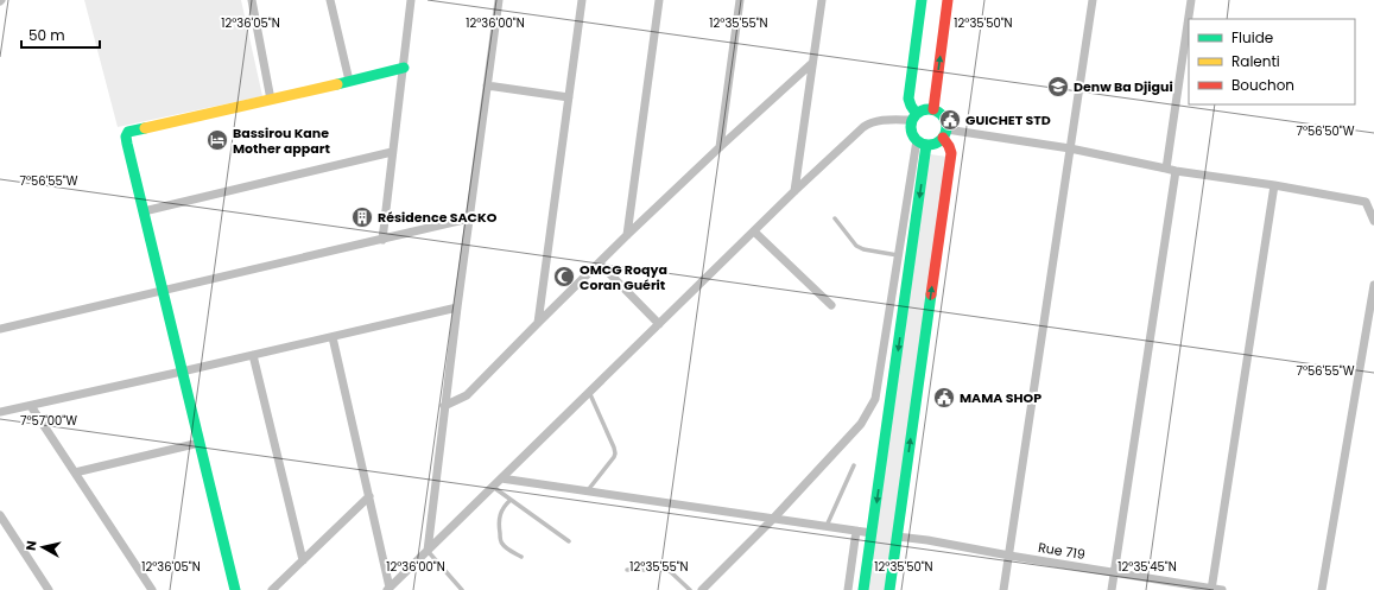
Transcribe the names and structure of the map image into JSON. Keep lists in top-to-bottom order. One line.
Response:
{"streets":{"street":["Rue 719"]},"places":{"school or university":["Denw Ba Djigui"],"public building":["GUICHET STD","MAMA SHOP"],"hotel":["Bassirou Kane Mother appart"],"building":["Résidence SACKO"],"mosque":["OMCG Roqya Coran Guérit"]},"legend":["Fluide","Ralenti","Bouchon"],"scale_bar":"50 m","north":"left","coordinates":["12°36'05\"N","12°36'00\"N","12°35'55\"N","12°35'50\"N","7°56'50\"W","7°56'55\"W","7°57'00\"W","12°35'45\"N"]}
